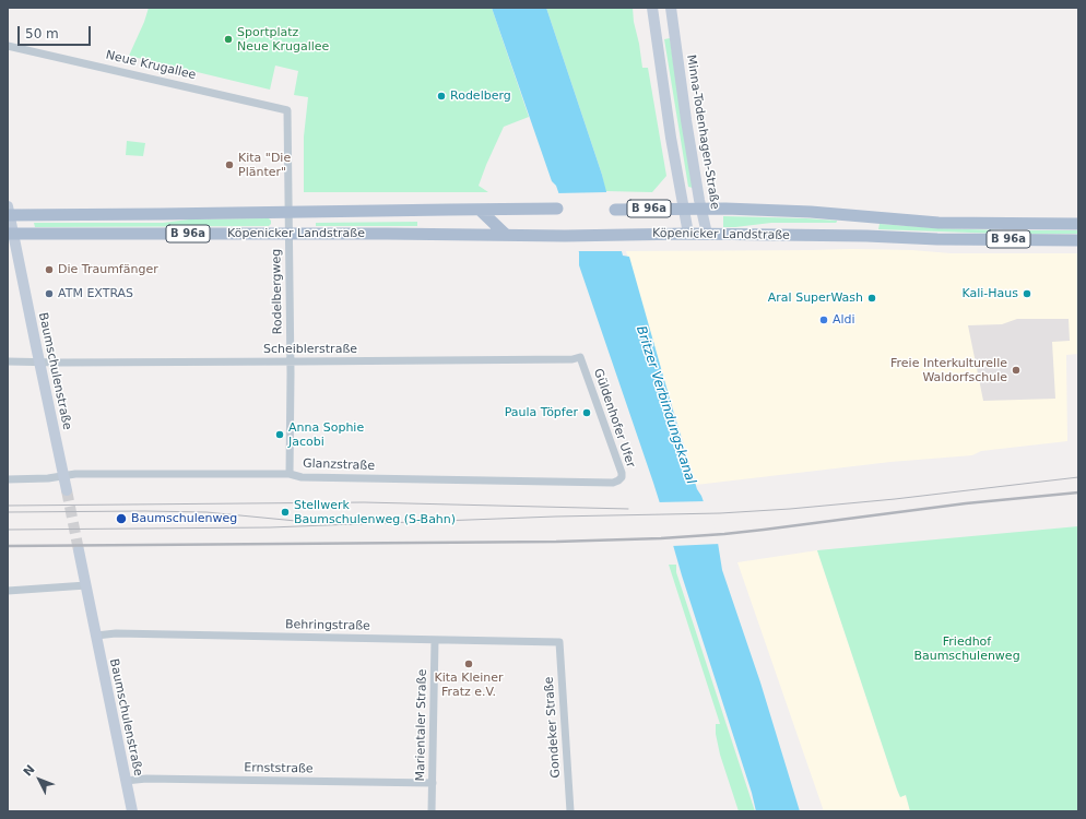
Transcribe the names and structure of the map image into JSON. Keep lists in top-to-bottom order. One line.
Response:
{"streets":{"main road":["Minna-Todenhagen-Straße","B 96a","Köpenicker Landstraße","Baumschulenstraße"],"street":["Neue Krugallee","Rodelbergweg","Scheiblerstraße","Güldenhofer Ufer","Glanzstraße","Behringstraße","Marientaler Straße","Gondeker Straße","Ernststraße"]},"crossings":[["Neue Krugallee","Rodelbergweg"],["Minna-Todenhagen-Straße","Köpenicker Landstraße"],["Köpenicker Landstraße","Rodelbergweg"],["Köpenicker Landstraße","Baumschulenstraße"],["Rodelbergweg","Scheiblerstraße"],["Rodelbergweg","Glanzstraße"],["Scheiblerstraße","Baumschulenstraße"],["Scheiblerstraße","Güldenhofer Ufer"],["Baumschulenstraße","Glanzstraße"],["Baumschulenstraße","Behringstraße"],["Baumschulenstraße","Ernststraße"],["Güldenhofer Ufer","Glanzstraße"],["Behringstraße","Marientaler Straße"],["Behringstraße","Gondeker Straße"],["Marientaler Straße","Ernststraße"]],"water":["Britzer Verbindungskanal"],"parks":["Friedhof Baumschulenweg"],"places":["Sportplatz Neue Krugallee","Rodelberg","Kita \"Die Plänter\"","Die Traumfänger","ATM EXTRAS","Kali-Haus","Aral SuperWash","Aldi","Freie Interkulturelle Waldorfschule","Paula Töpfer","Anna Sophie Jacobi","Stellwerk Baumschulenweg (S-Bahn)","Baumschulenweg","Kita Kleiner Fratz e.V."],"scale_bar":"50 m","north":"top left"}
